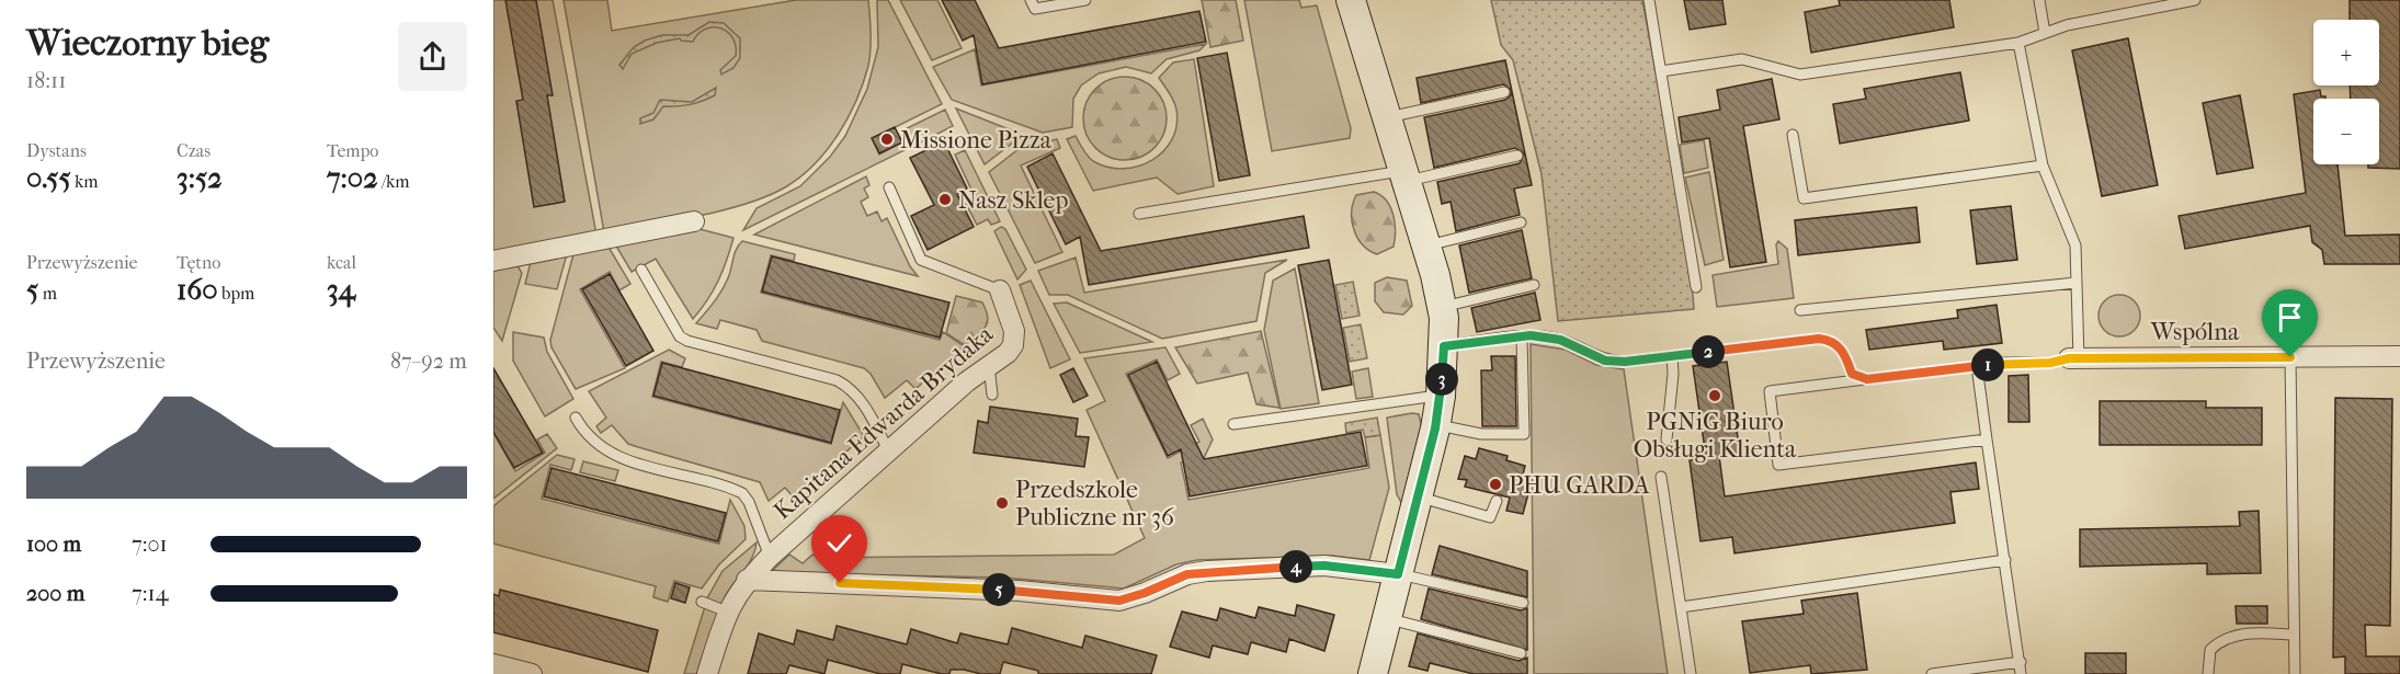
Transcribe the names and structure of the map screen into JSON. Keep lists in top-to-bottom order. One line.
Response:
{"streets":{"street":["Wspólna","Kapitana Edwarda Brydaka"]},"places":["Missione Pizza","Nasz Sklep","PGNiG Biuro Obsługi Klienta","PHU GARDA","Przedszkole Publiczne nr 36"],"page":{"heading":["Wieczorny bieg","18:11"],"map_buttons":["+","−"],"stats":[["Dystans","0.55 km"],["Czas","3:52"],["Tempo","7:02 /km"],["Przewyższenie","5 m"],["Tętno","160 bpm"],["kcal","34"]],"chart":["Przewyższenie","87–92 m"],"pins":["2","1","3","4","5"],"list":[{"name":"100 m","note":"7:01"},{"name":"200 m","note":"7:14"}]}}
